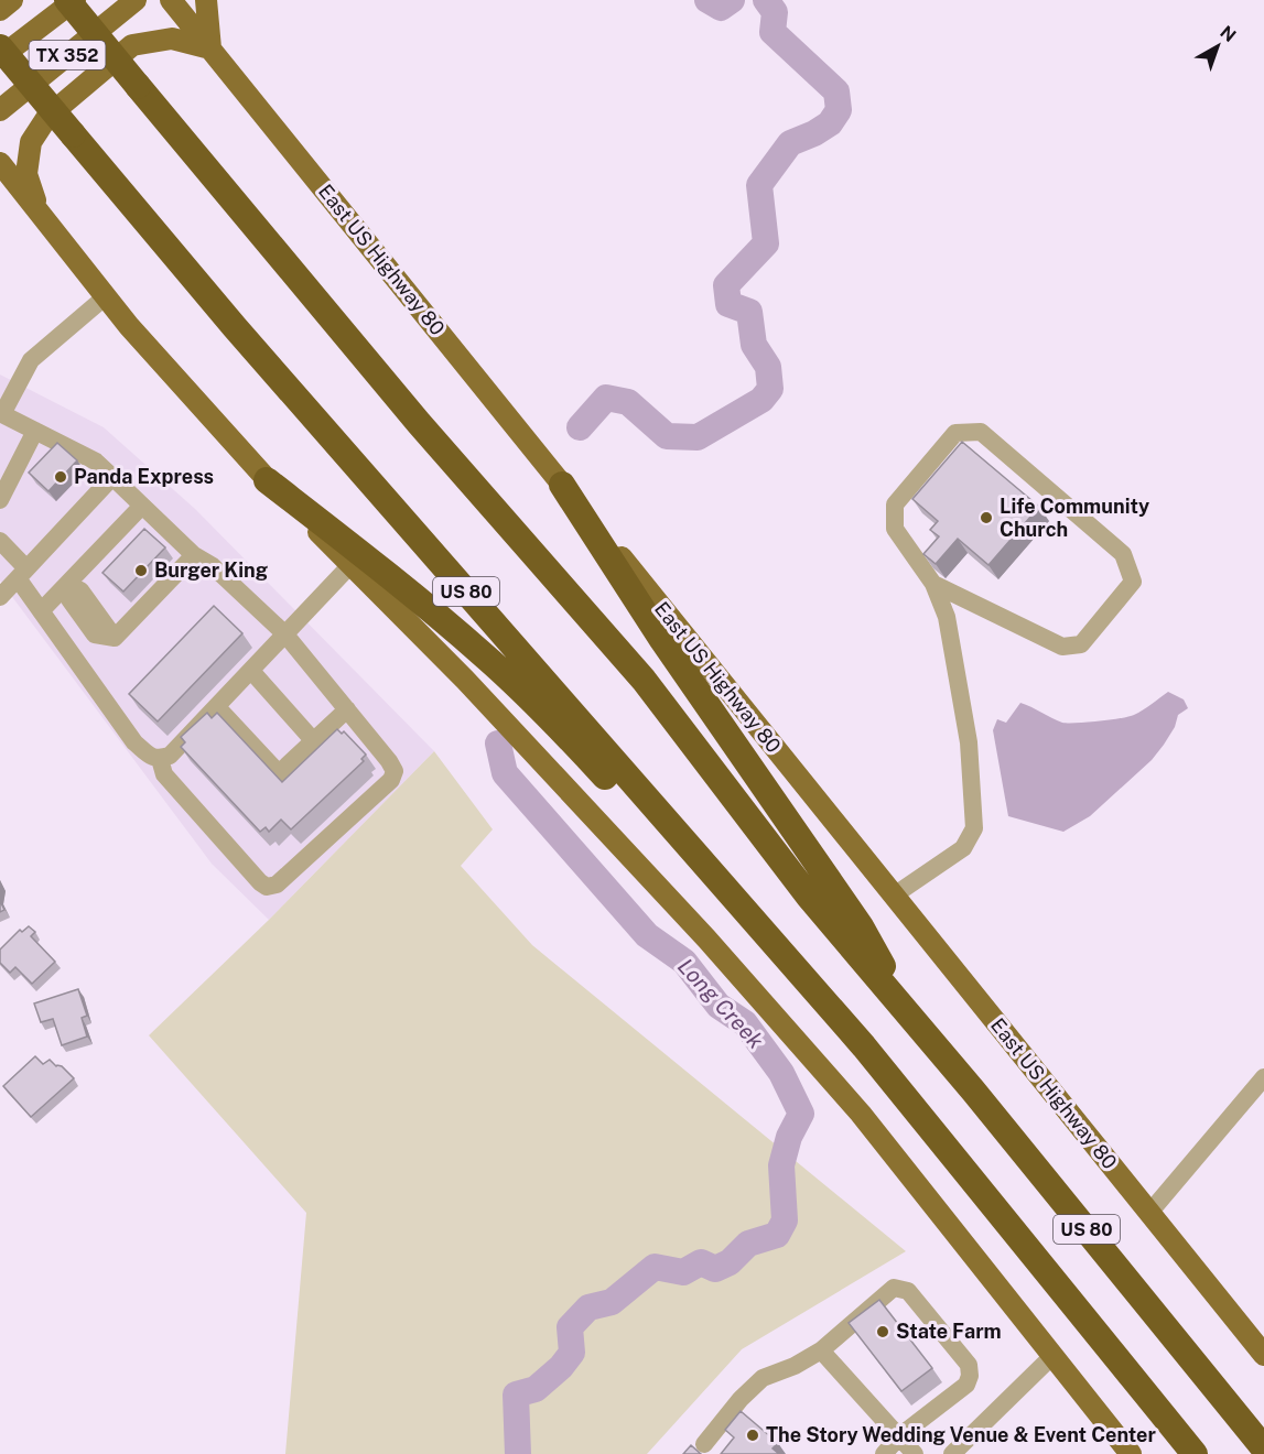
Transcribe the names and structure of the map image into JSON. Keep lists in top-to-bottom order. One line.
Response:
{"streets":{"highway":["US 80"],"main road":["TX 352","East US Highway 80"]},"water":["Long Creek"],"places":["Panda Express","Life Community Church","Burger King","State Farm","The Story Wedding Venue & Event Center"],"north":"top right"}
